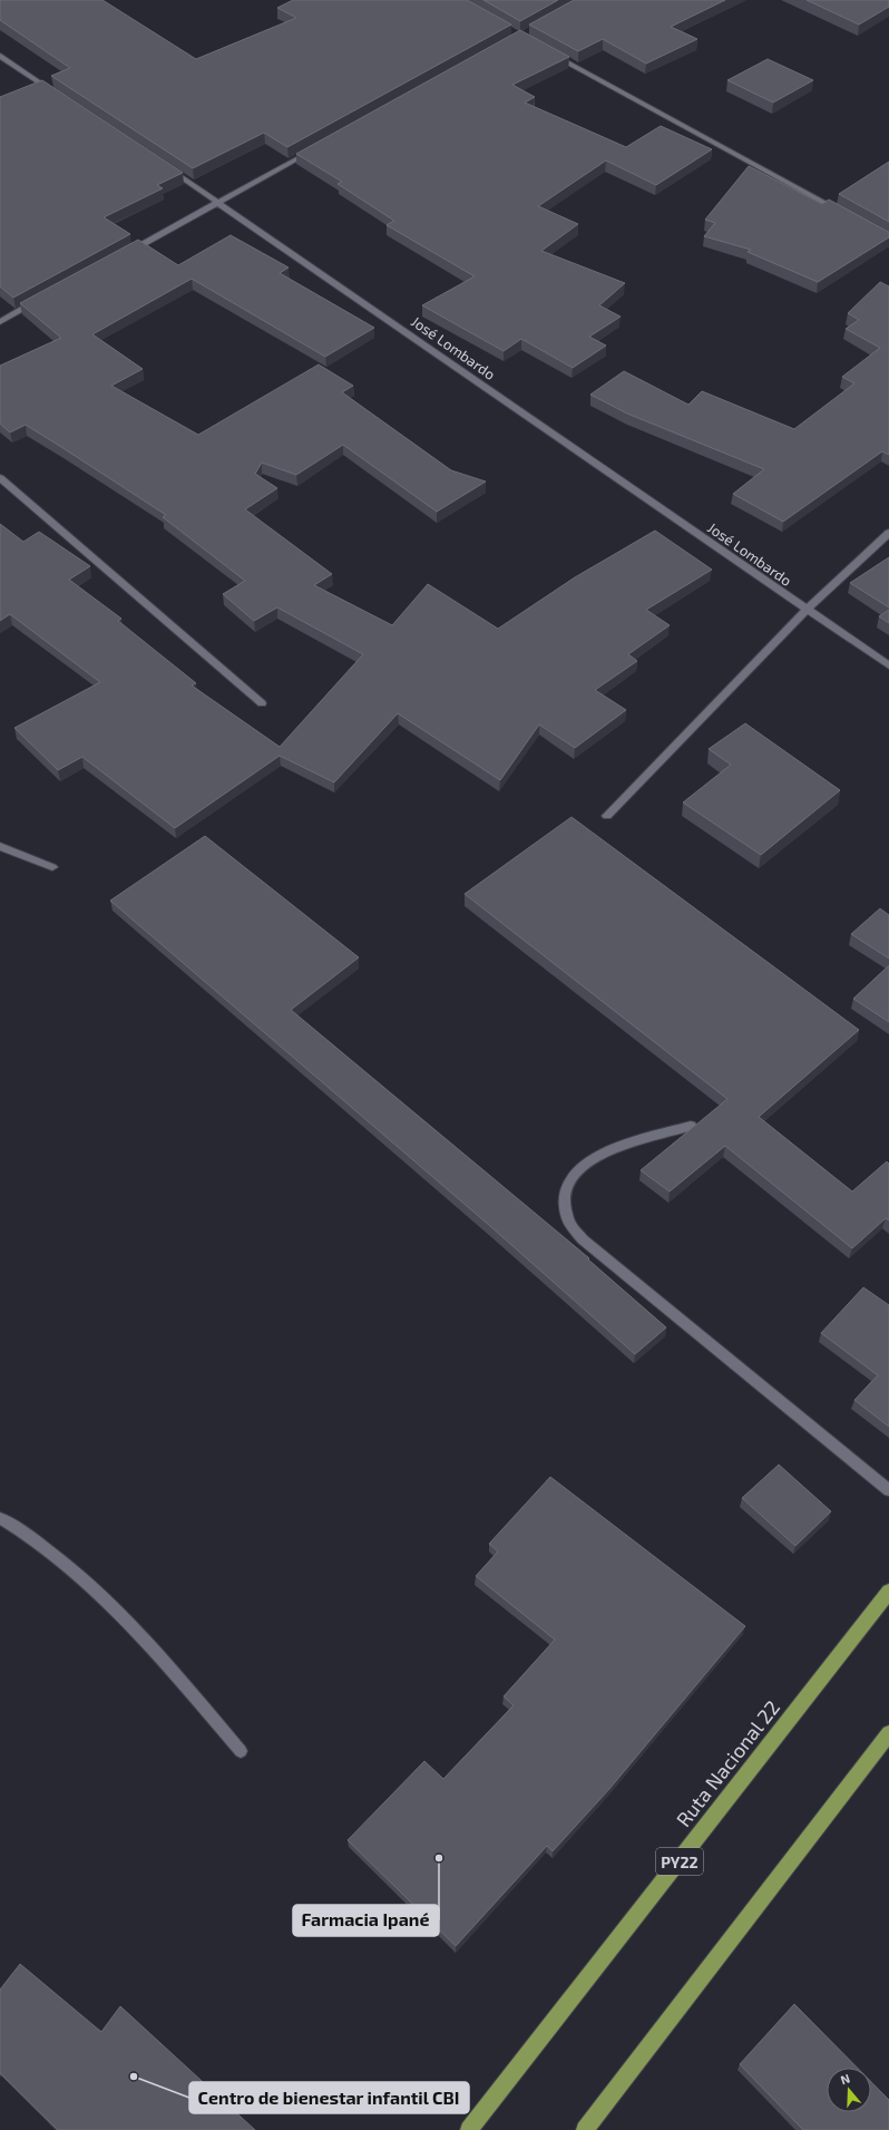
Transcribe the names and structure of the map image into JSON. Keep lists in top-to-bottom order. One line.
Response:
{"streets":{"highway":["Ruta Nacional 22","PY22"],"street":["José Lombardo"]},"places":["Farmacia Ipané","Centro de bienestar infantil CBI"],"north":"top"}
